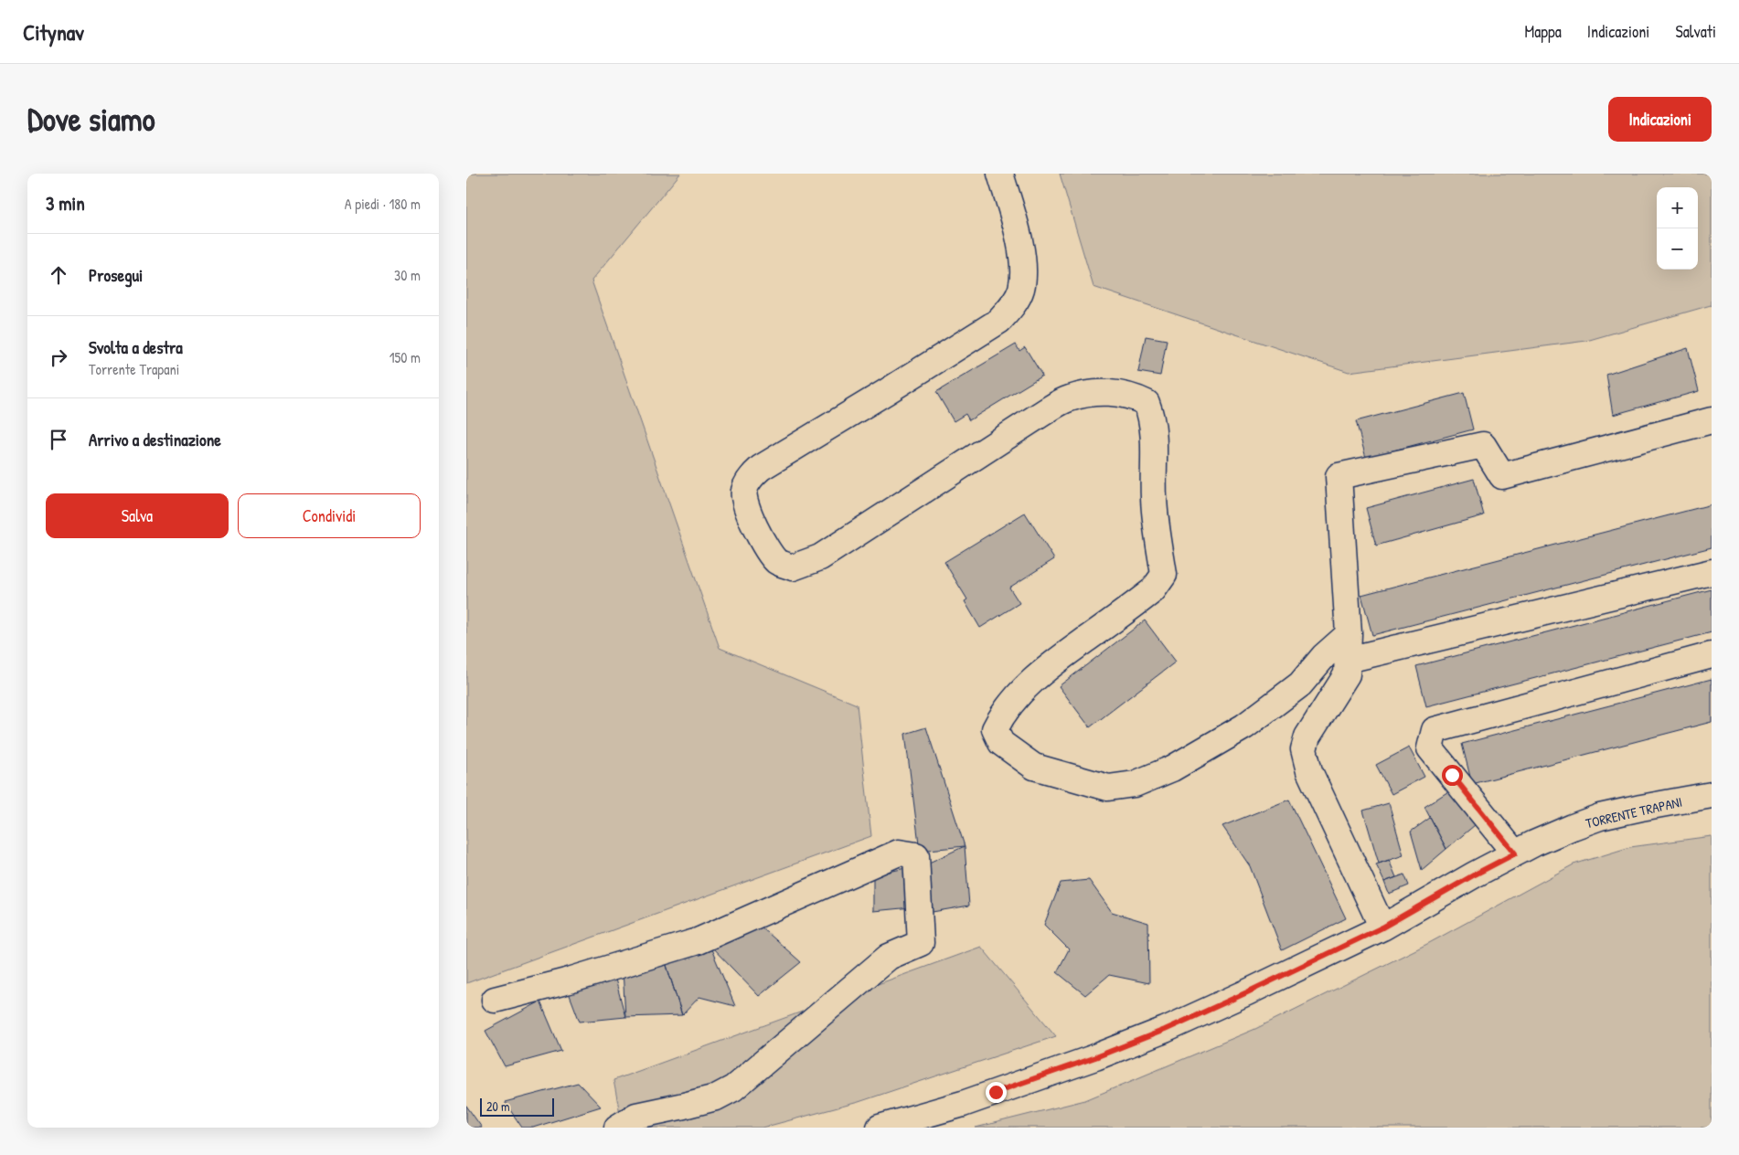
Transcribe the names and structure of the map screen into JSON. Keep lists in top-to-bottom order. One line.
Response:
{"streets":{"street":["TORRENTE TRAPANI"]},"scale_bar":"20 m","page":{"header":"Citynav","nav":["Mappa","Indicazioni","Salvati"],"buttons":["Indicazioni",["Salva","Condividi"]],"title":"Dove siamo","heading":["3 min","A piedi · 180 m"],"map_buttons":["+","−"],"list":[["Prosegui","30 m"],["Svolta a destra","Torrente Trapani","150 m"],"Arrivo a destinazione"],"scale":"20 m"}}
